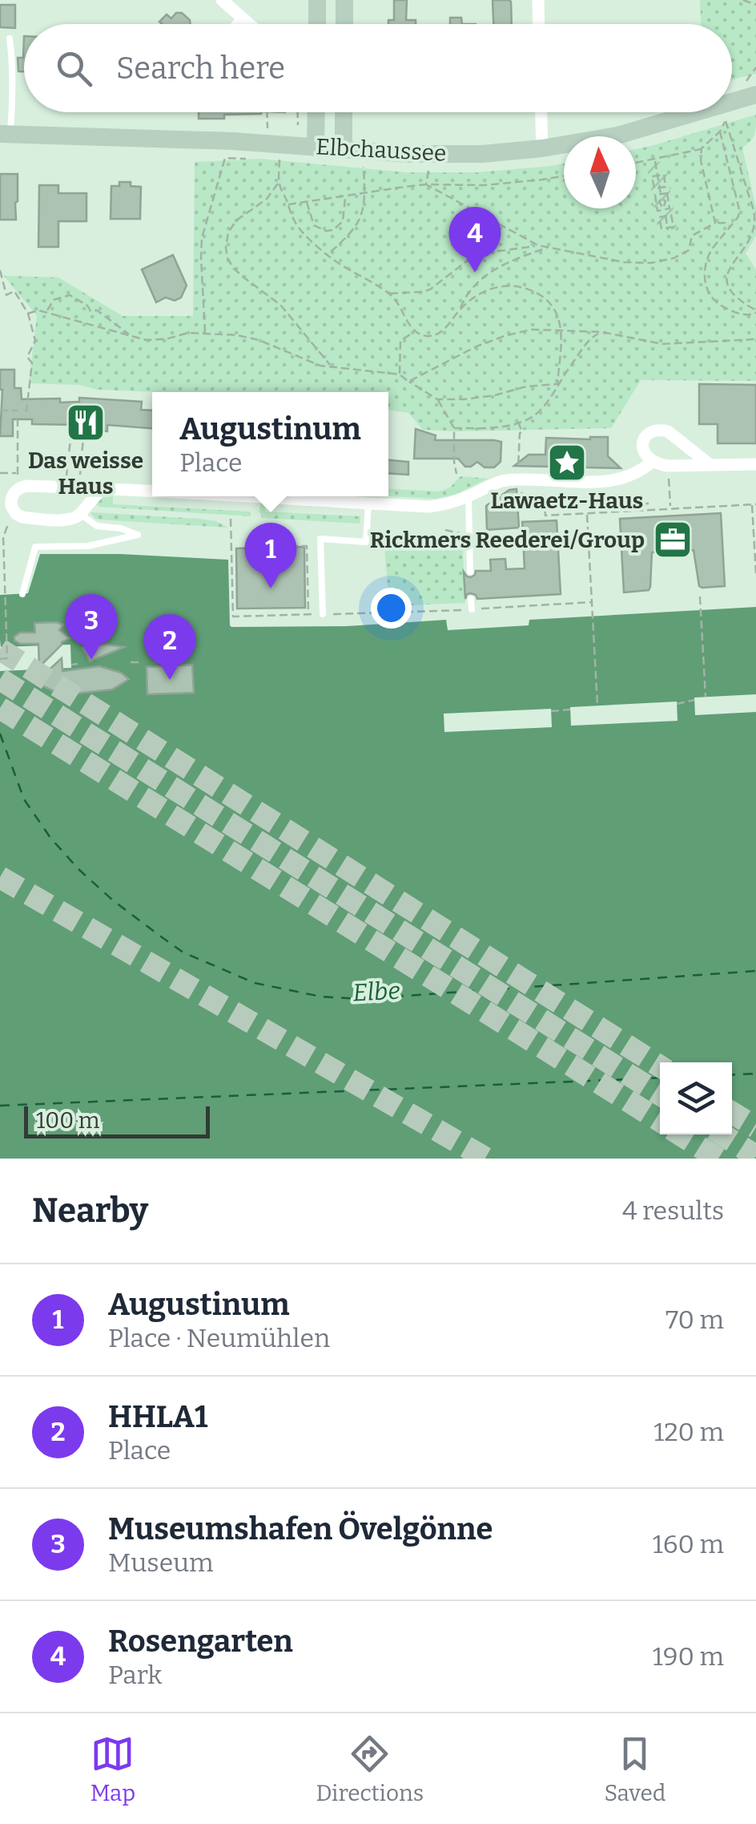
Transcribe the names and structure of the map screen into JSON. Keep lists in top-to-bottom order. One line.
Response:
{"streets":{"main road":["Elbchaussee"]},"water":["Elbe"],"places":{"restaurant":["Das weisse Haus"],"place":["Lawaetz-Haus"],"office":["Rickmers Reederei/Group"]},"scale_bar":"100 m","north":"top","page":{"search":"Search here","pins":["4","1","3","2"],"popup":["Augustinum","Place"],"scale":"100 m","heading":["Nearby","4 results"],"list":[{"mark":"1","name":"Augustinum","note":"Place · Neumühlen","value":"70 m"},{"mark":"2","name":"HHLA1","note":"Place","value":"120 m"},{"mark":"3","name":"Museumshafen Övelgönne","note":"Museum","value":"160 m"},{"mark":"4","name":"Rosengarten","note":"Park","value":"190 m"}],"nav":["Map","Directions","Saved"]}}
